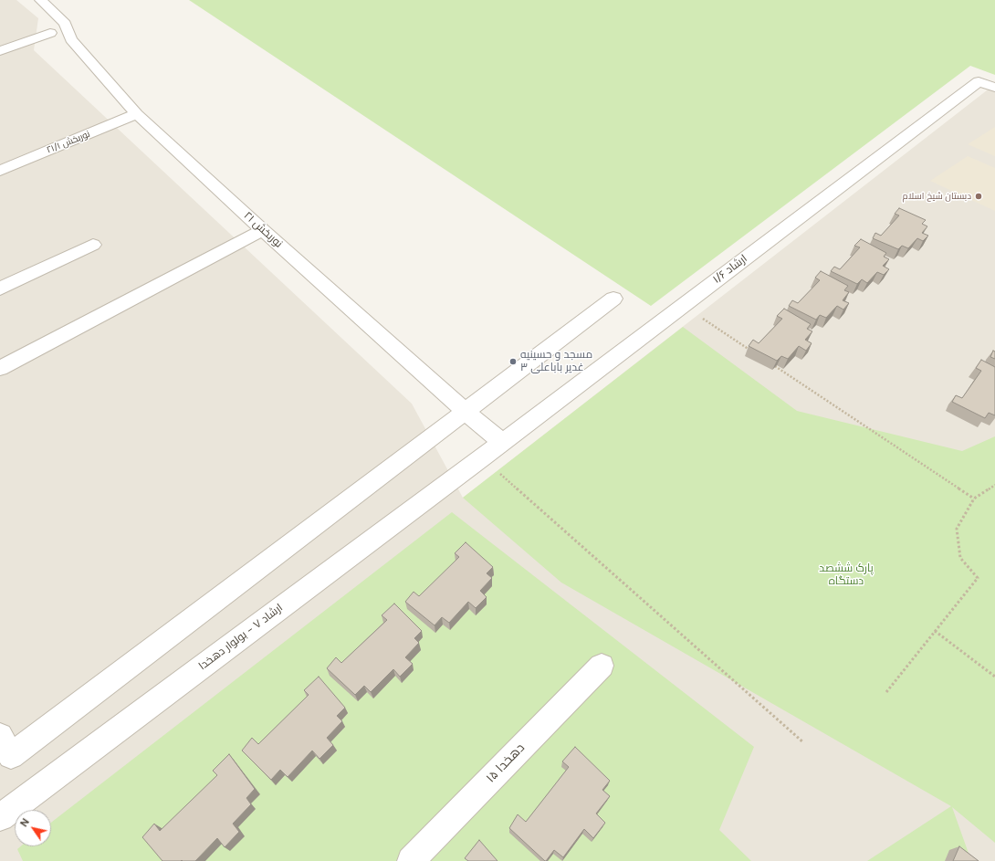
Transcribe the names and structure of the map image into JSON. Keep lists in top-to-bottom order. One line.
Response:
{"streets":{"street":["نوربخش ۲۱/۱","نوربخش ۲۱","ارشاد ۱/۶","ارشاد ۷ - بولوار دهخدا","دهخدا ۱۵"]},"crossings":[["نوربخش ۲۱/۱","نوربخش ۲۱"],["نوربخش ۲۱","ارشاد ۱/۶"],["ارشاد ۱/۶","ارشاد ۷ - بولوار دهخدا"]],"parks":["پارک‌ ششصد دستگاه"],"places":["دبستان شیخ اسلام","مسجد و حسینیه غدیر باباعلی ۳"],"north":"top left"}
